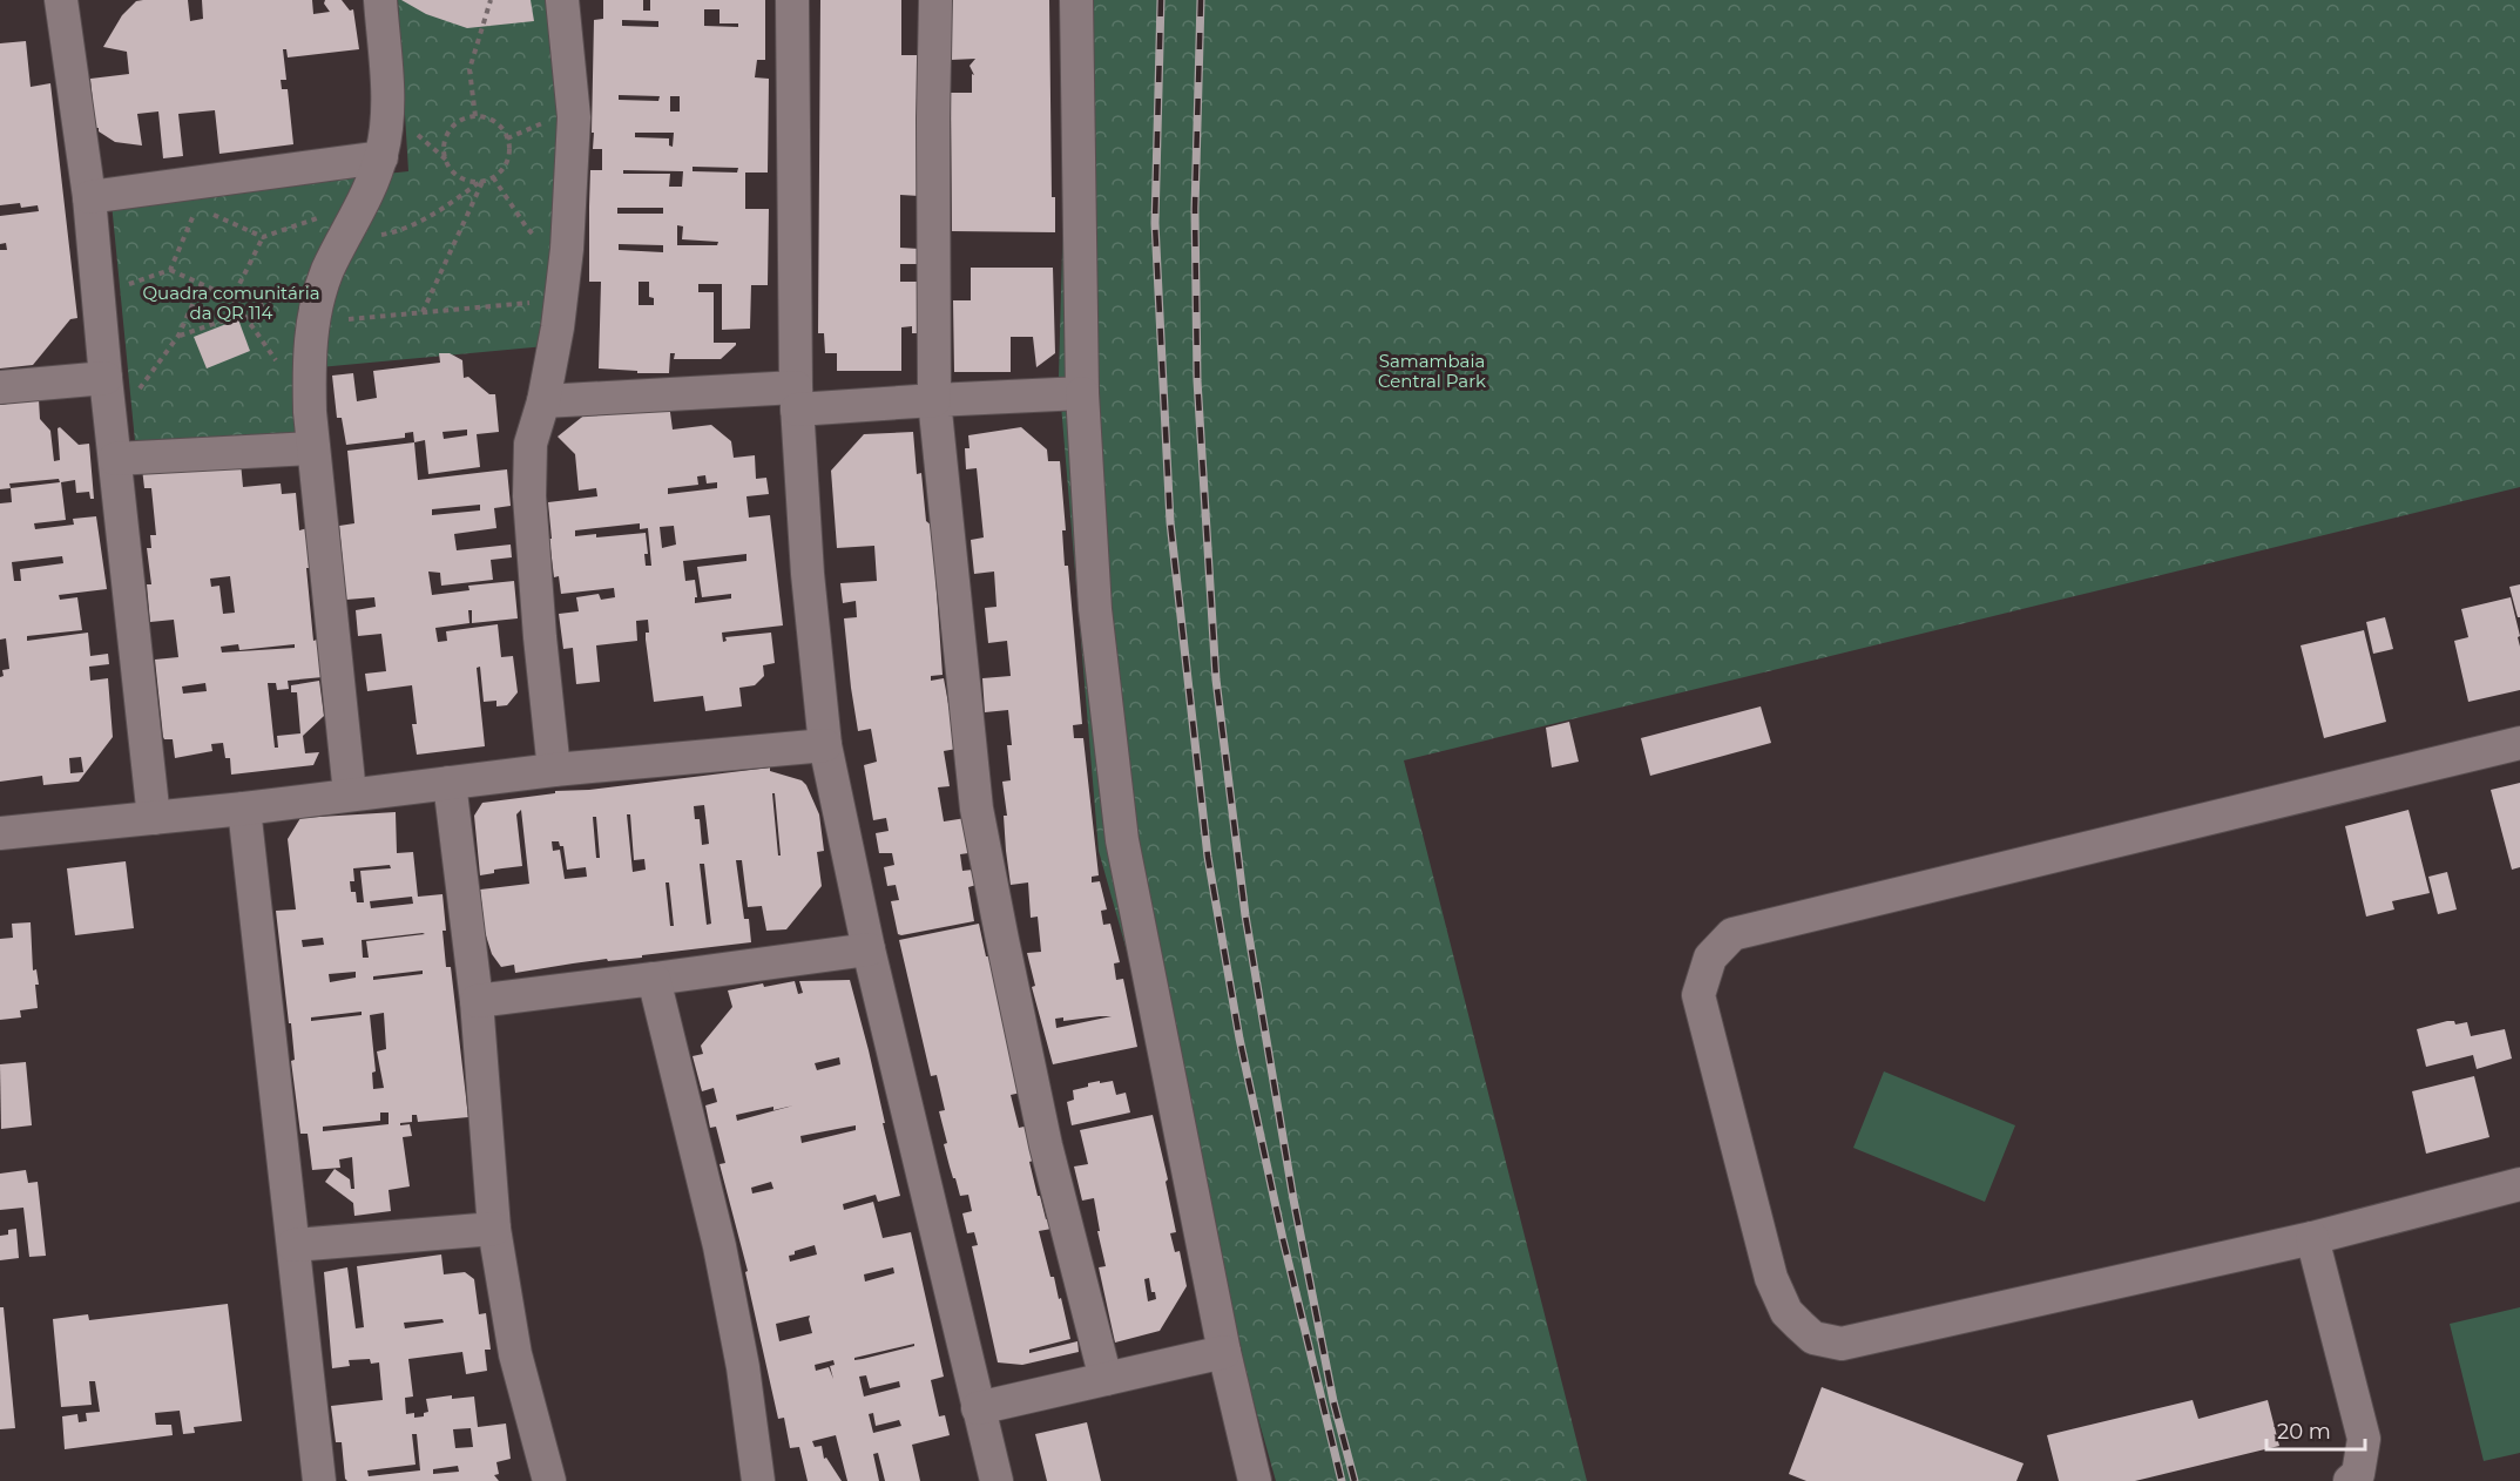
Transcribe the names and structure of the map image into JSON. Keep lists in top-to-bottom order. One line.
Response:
{"parks":["Quadra comunitária da QR 114","Samambaia Central Park"],"scale_bar":"20 m"}
